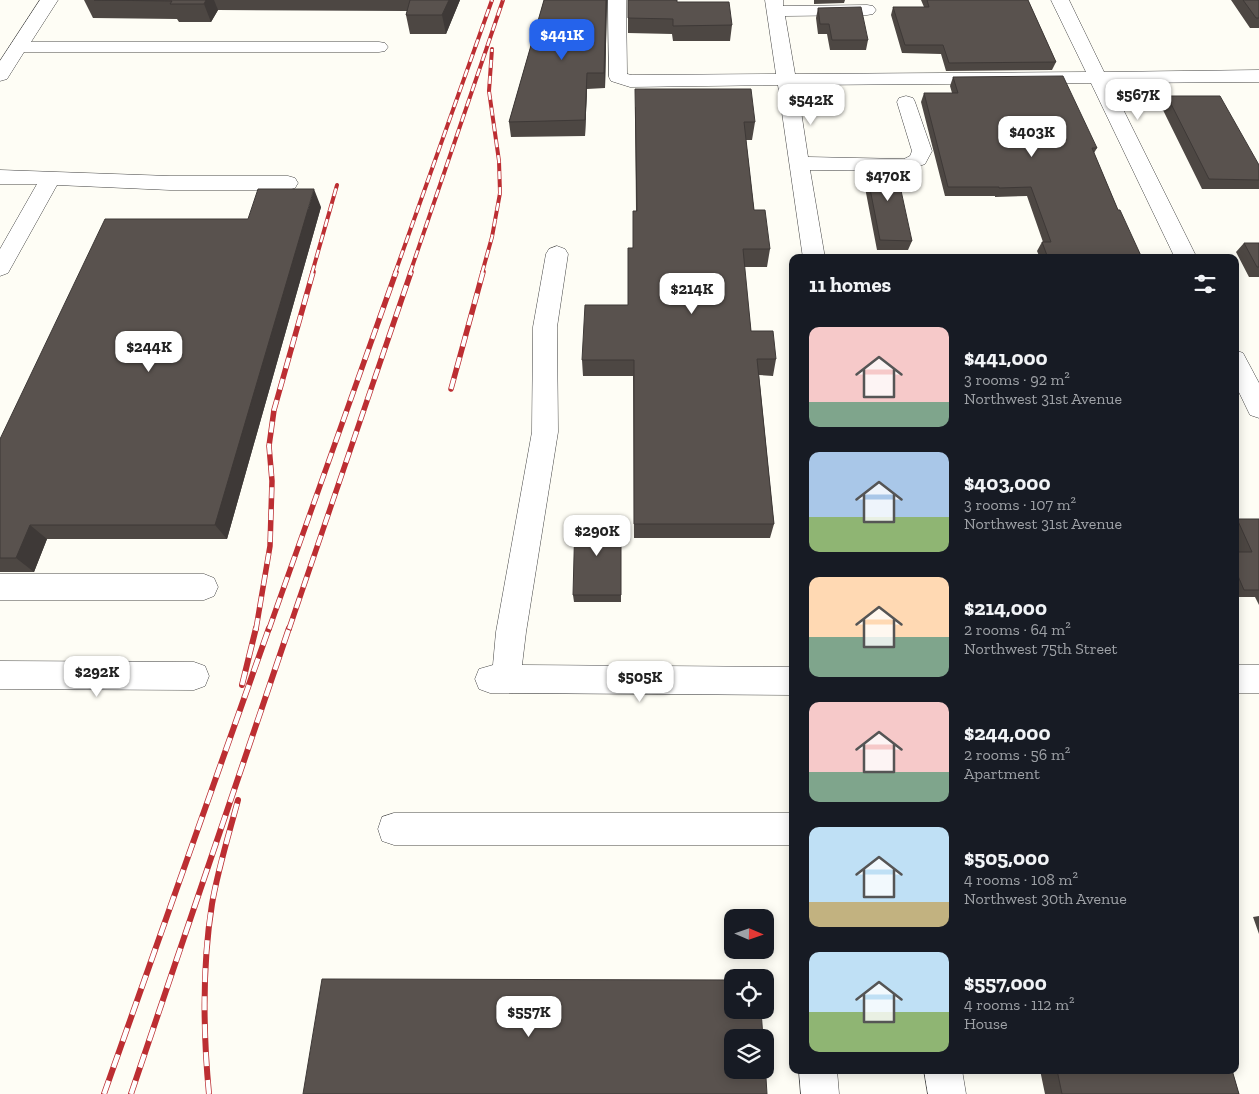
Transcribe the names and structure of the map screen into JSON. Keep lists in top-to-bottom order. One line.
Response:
{"north":"right","page":{"price":["$441K","$567K","$542K","$403K","$470K","$214K","$244K","$290K","$292K","$505K","$557K"],"heading":"11 homes","list":[{"name":"$441,000","note":"3 rooms · 92 m² · Northwest 31st Avenue"},{"name":"$403,000","note":"3 rooms · 107 m² · Northwest 31st Avenue"},{"name":"$214,000","note":"2 rooms · 64 m² · Northwest 75th Street"},{"name":"$244,000","note":"2 rooms · 56 m² · Apartment"},{"name":"$505,000","note":"4 rooms · 108 m² · Northwest 30th Avenue"},{"name":"$557,000","note":"4 rooms · 112 m² · House"}]}}
